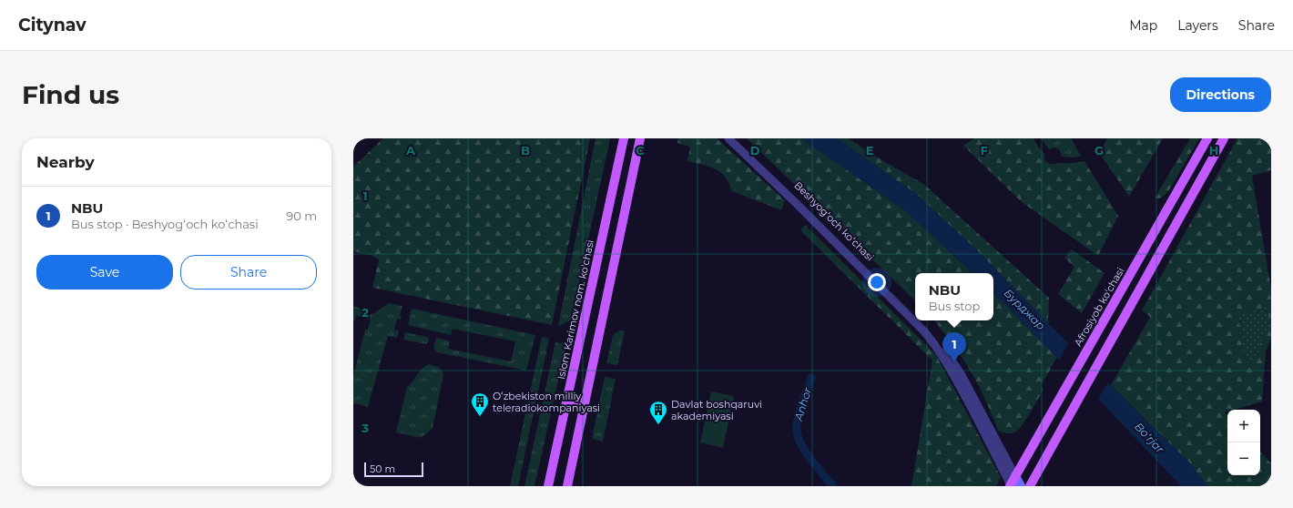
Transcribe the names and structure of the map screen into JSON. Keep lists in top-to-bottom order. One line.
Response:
{"streets":{"main road":["Beshyogʻoch koʻchasi","Afrosiyob ko'chasi","Islom Karimov nom. ko'chasi"]},"crossings":[["Beshyogʻoch koʻchasi","Afrosiyob ko'chasi"]],"water":["Бурджар","Anhor","Bo‘rjar"],"places":{"building":["Oʻzbekiston milliy teleradiokompaniyasi","Davlat boshqaruvi akademiyasi"]},"scale_bar":"50 m","page":{"header":"Citynav","nav":["Map","Layers","Share"],"buttons":["Directions",["Save","Share"]],"title":"Find us","heading":"Nearby","list":[{"mark":"1","name":"NBU","note":"Bus stop · Beshyogʻoch koʻchasi","value":"90 m"}],"popup":["NBU","Bus stop"],"pins":"1","map_buttons":["+","−"],"scale":"50 m"},"grid":{"columns":["A","B","C","D","E","F","G","H"],"rows":["1","2","3"]}}
